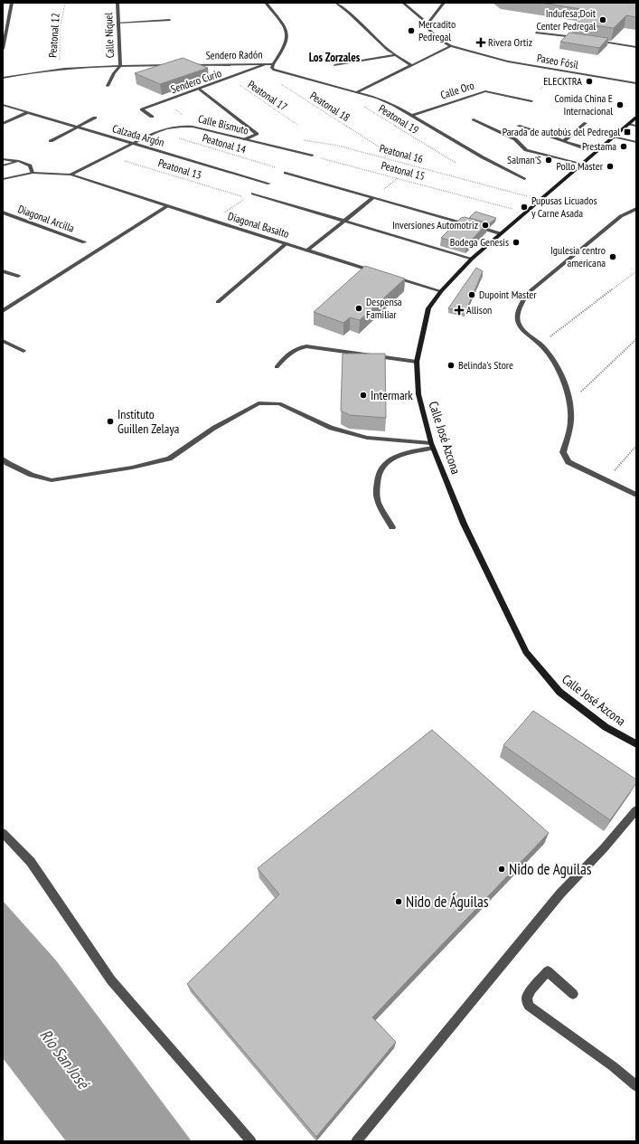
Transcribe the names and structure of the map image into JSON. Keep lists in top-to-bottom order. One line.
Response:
{"streets":{"main road":["Calle José Azcona"],"street":["Calle Níquel","Sendero Radón","Paseo Fósil","Sendero Curio","Calle Oro","Calle Bismuto","Calzada Argón","Diagonal Arcilla","Diagonal Basalto"],"path":["Peatonal 12","Peatonal 17","Peatonal 18","Peatonal 19","Peatonal 14","Peatonal 16","Peatonal 13","Peatonal 15"]},"crossings":[["Sendero Radón","Sendero Curio"],["Sendero Radón","Calle Oro"],["Sendero Curio","Peatonal 17"],["Peatonal 18","Peatonal 16"],["Calle Bismuto","Calzada Argón"],["Calle Bismuto","Peatonal 14"],["Calle Bismuto","Peatonal 13"],["Calle Bismuto","Peatonal 15"],["Calle Bismuto","Diagonal Basalto"],["Peatonal 16","Calle José Azcona"],["Peatonal 15","Calle José Azcona"]],"districts":["Los Zorzales"],"water":["Río San José"],"places":{"other":["Indufesa;Doit Center Pedregal","Mercadito Pedregal","ELECKTRA","Comida China E Internacional","Prestama","Salman'S","Pollo Master","Pupusas Licuados y Carne Asada","Inversiones Automotriz","Bodega Genesis","Igulesia centro americana","Dupoint Master","Despensa Familiar","Belinda's Store","Intermark","Instituto Guillen Zelaya","Nido de Aguilas","Nido de Águilas"],"health":["Rivera Ortiz","Allison"],"transit":["Parada de autobús del Pedregal"]}}
